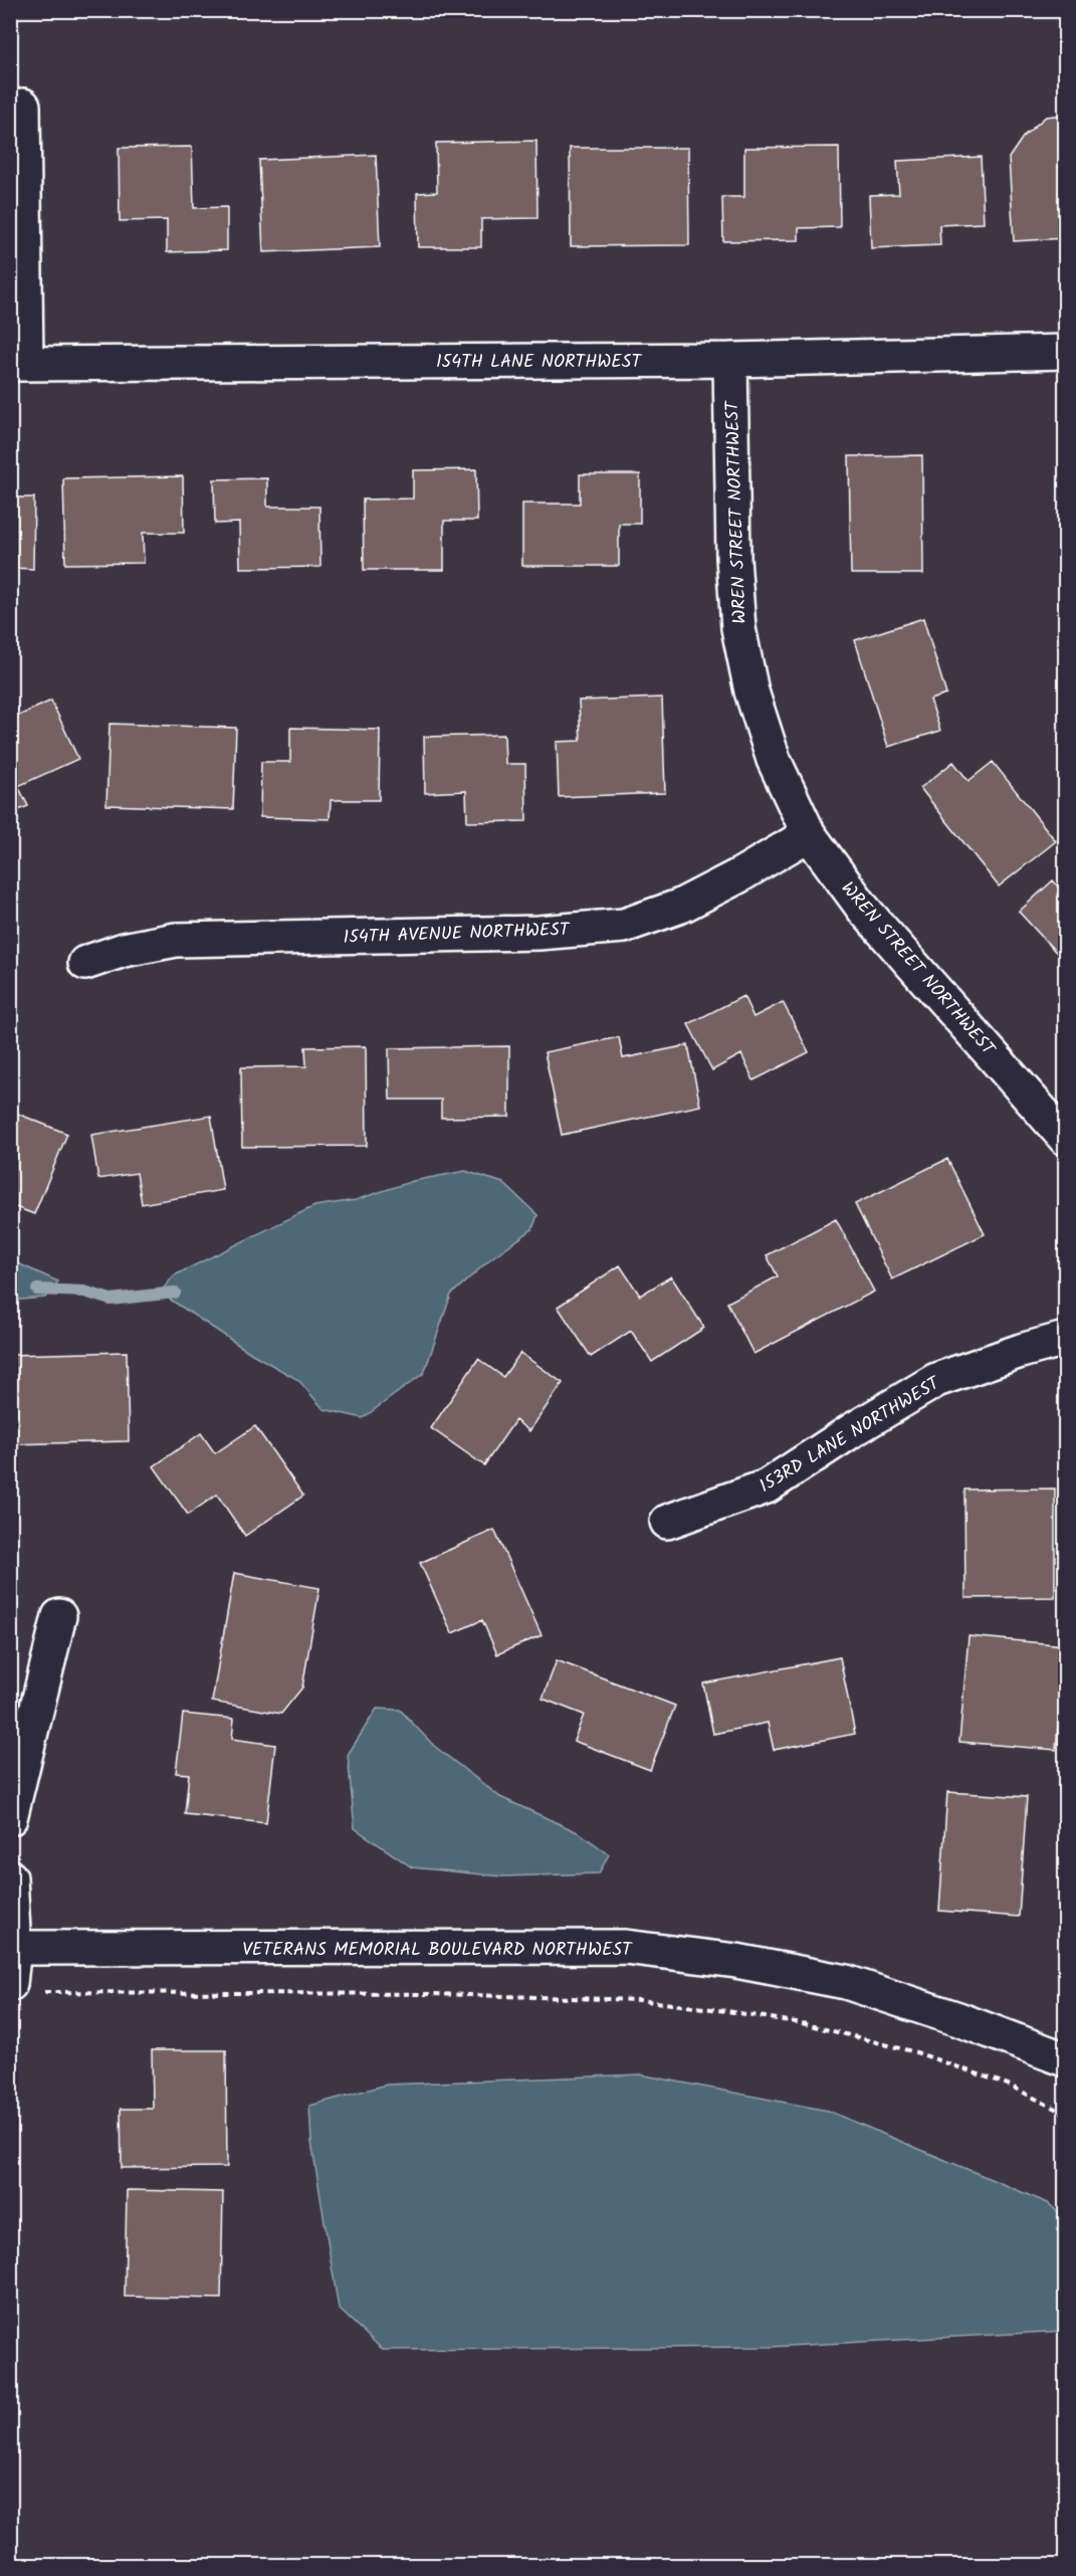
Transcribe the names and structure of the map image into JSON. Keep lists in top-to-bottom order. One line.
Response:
{"streets":{"street":["154TH LANE NORTHWEST","WREN STREET NORTHWEST","154TH AVENUE NORTHWEST","153RD LANE NORTHWEST","VETERANS MEMORIAL BOULEVARD NORTHWEST"]},"crossings":[["154TH LANE NORTHWEST","WREN STREET NORTHWEST"],["WREN STREET NORTHWEST","154TH AVENUE NORTHWEST"]]}
